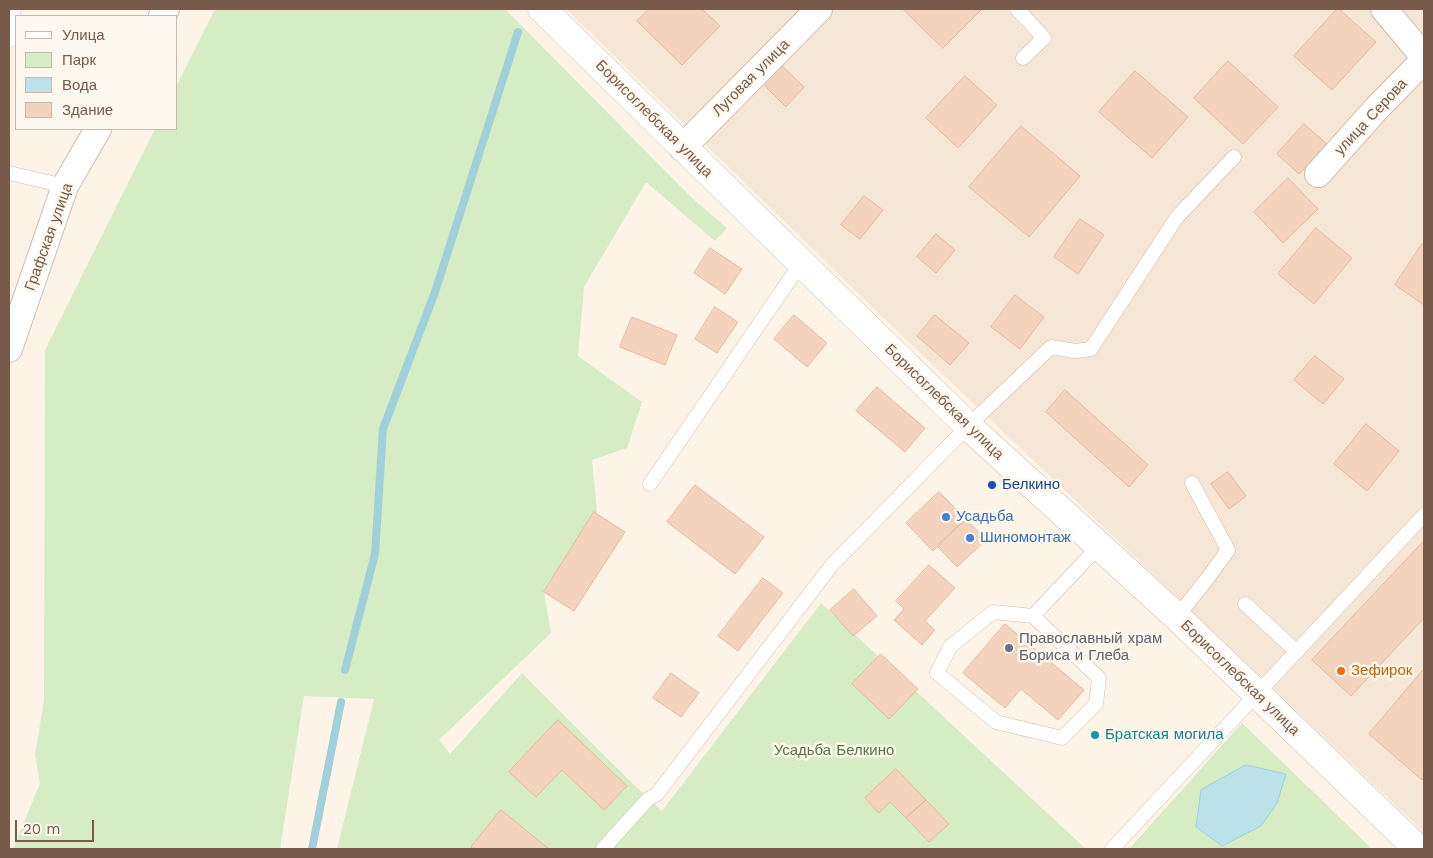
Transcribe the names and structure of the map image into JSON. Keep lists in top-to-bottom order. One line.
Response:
{"streets":{"street":["Луговая улица","улица Серова","Борисоглебская улица","Графская улица"]},"crossings":[["Луговая улица","Борисоглебская улица"]],"parks":["Усадьба Белкино"],"places":["Белкино","Усадьба","Шиномонтаж","Православный храм Бориса и Глеба","Зефирок","Братская могила"],"legend":["Улица","Парк","Вода","Здание"],"scale_bar":"20 m"}
